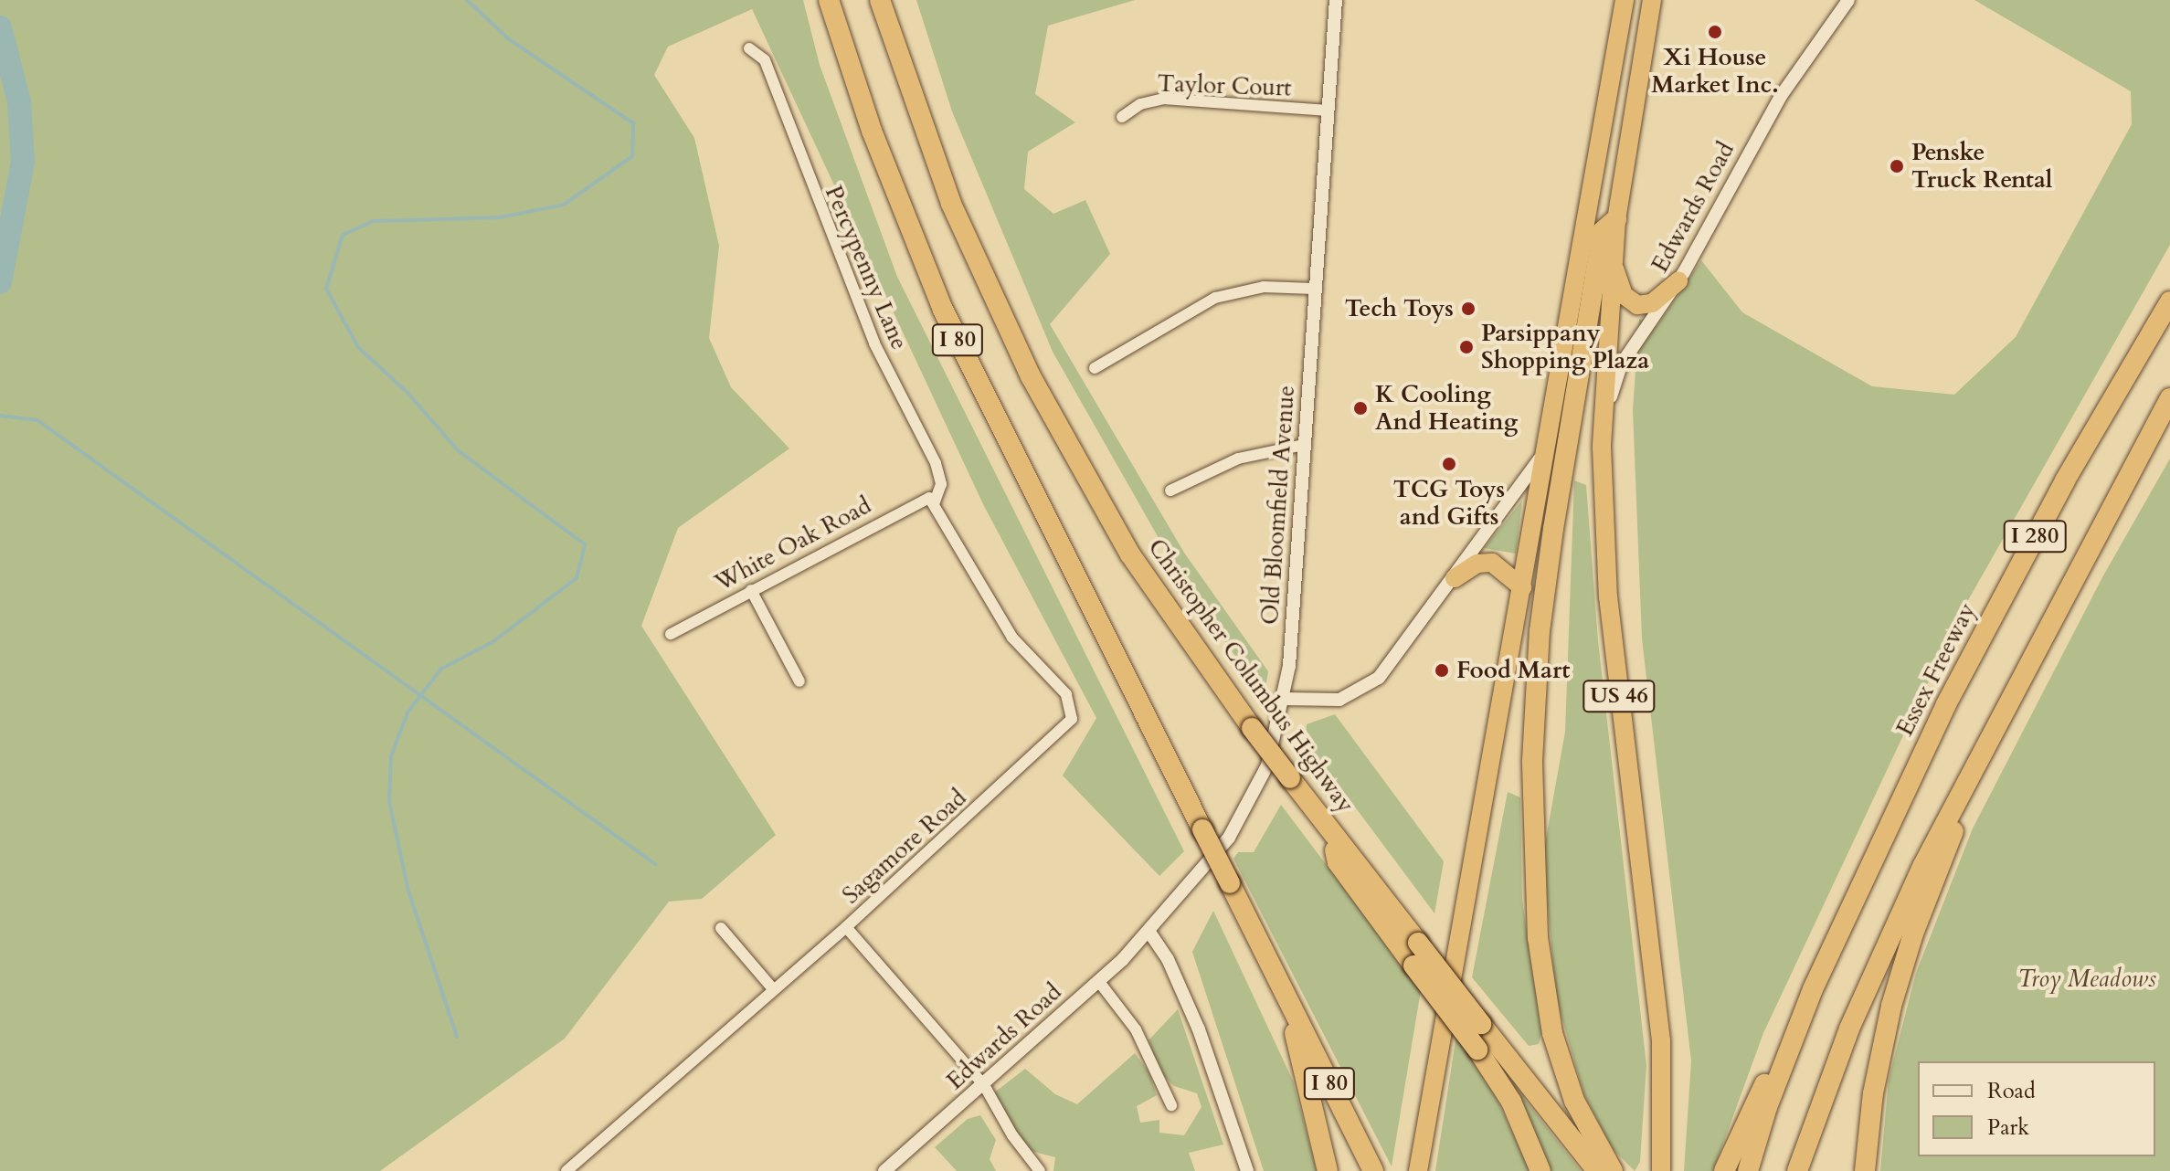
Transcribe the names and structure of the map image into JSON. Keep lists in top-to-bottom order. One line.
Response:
{"streets":{"highway":["I 80","I 280","Essex Freeway","Christopher Columbus Highway","US 46"],"street":["Taylor Court","Edwards Road","Percypenny Lane","Old Bloomfield Avenue","White Oak Road","Sagamore Road"]},"crossings":[["Taylor Court","Old Bloomfield Avenue"],["Edwards Road","Old Bloomfield Avenue"],["Edwards Road","US 46"],["Percypenny Lane","White Oak Road"],["Percypenny Lane","Sagamore Road"],["White Oak Road","Sagamore Road"]],"parks":["Troy Meadows"],"places":["Xi House Market Inc.","Penske Truck Rental","Tech Toys","Parsippany Shopping Plaza","K Cooling And Heating","TCG Toys and Gifts","Food Mart"],"legend":["Road","Park"]}
